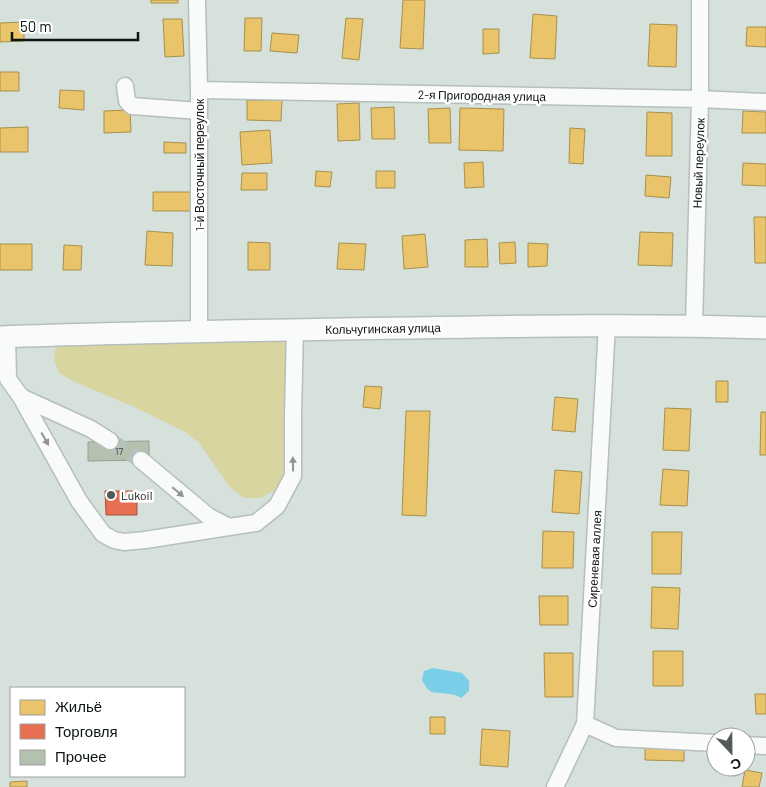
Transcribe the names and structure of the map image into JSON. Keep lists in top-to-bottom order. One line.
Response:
{"streets":{"main road":["Кольчугинская улица"],"street":["2-я Пригородная улица","Новый переулок","1-й Восточный переулок","Сиреневая аллея"]},"crossings":[["2-я Пригородная улица","Новый переулок"],["2-я Пригородная улица","1-й Восточный переулок"],["Новый переулок","Кольчугинская улица"],["1-й Восточный переулок","Кольчугинская улица"],["Кольчугинская улица","Сиреневая аллея"]],"places":["Lukoil"],"house_numbers":["17"],"legend":["Жильё","Торговля","Прочее"],"scale_bar":"50 m","north":"bottom"}
